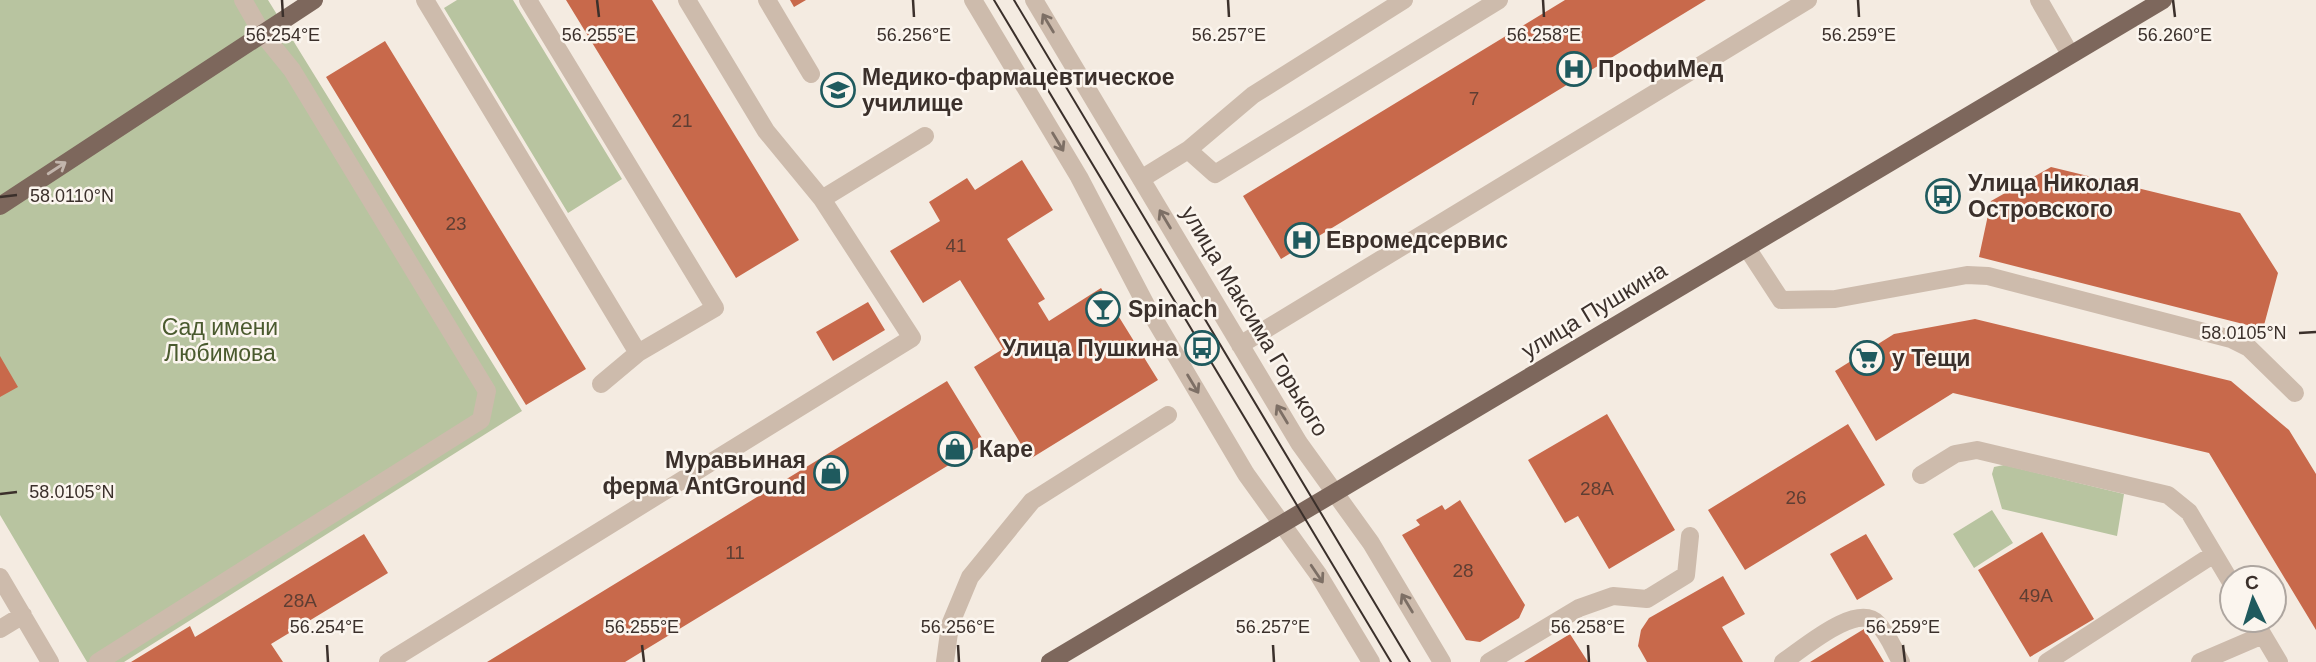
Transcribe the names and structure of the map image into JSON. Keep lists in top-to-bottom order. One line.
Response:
{"streets":{"main road":["улица Пушкина"],"street":["улица Максима Горького"]},"crossings":[["улица Пушкина","улица Максима Горького"]],"parks":["Сад имени Любимова"],"places":{"hospital":["ПрофиМед","Евромедсервис"],"school or university":["Медико-фармацевтическое училище"],"bus stop":["Улица Николая Островского","Улица Пушкина"],"bar":["Spinach"],"supermarket":["у Тещи"],"shop":["Каре","Муравьиная ферма AntGround"]},"house_numbers":["7","21","23","41","28А","26","11","28","49А","28А"],"north":"top","coordinates":["56.254°E","56.255°E","56.256°E","56.257°E","56.258°E","56.259°E","56.260°E","58.0110°N","58.0105°N"]}
